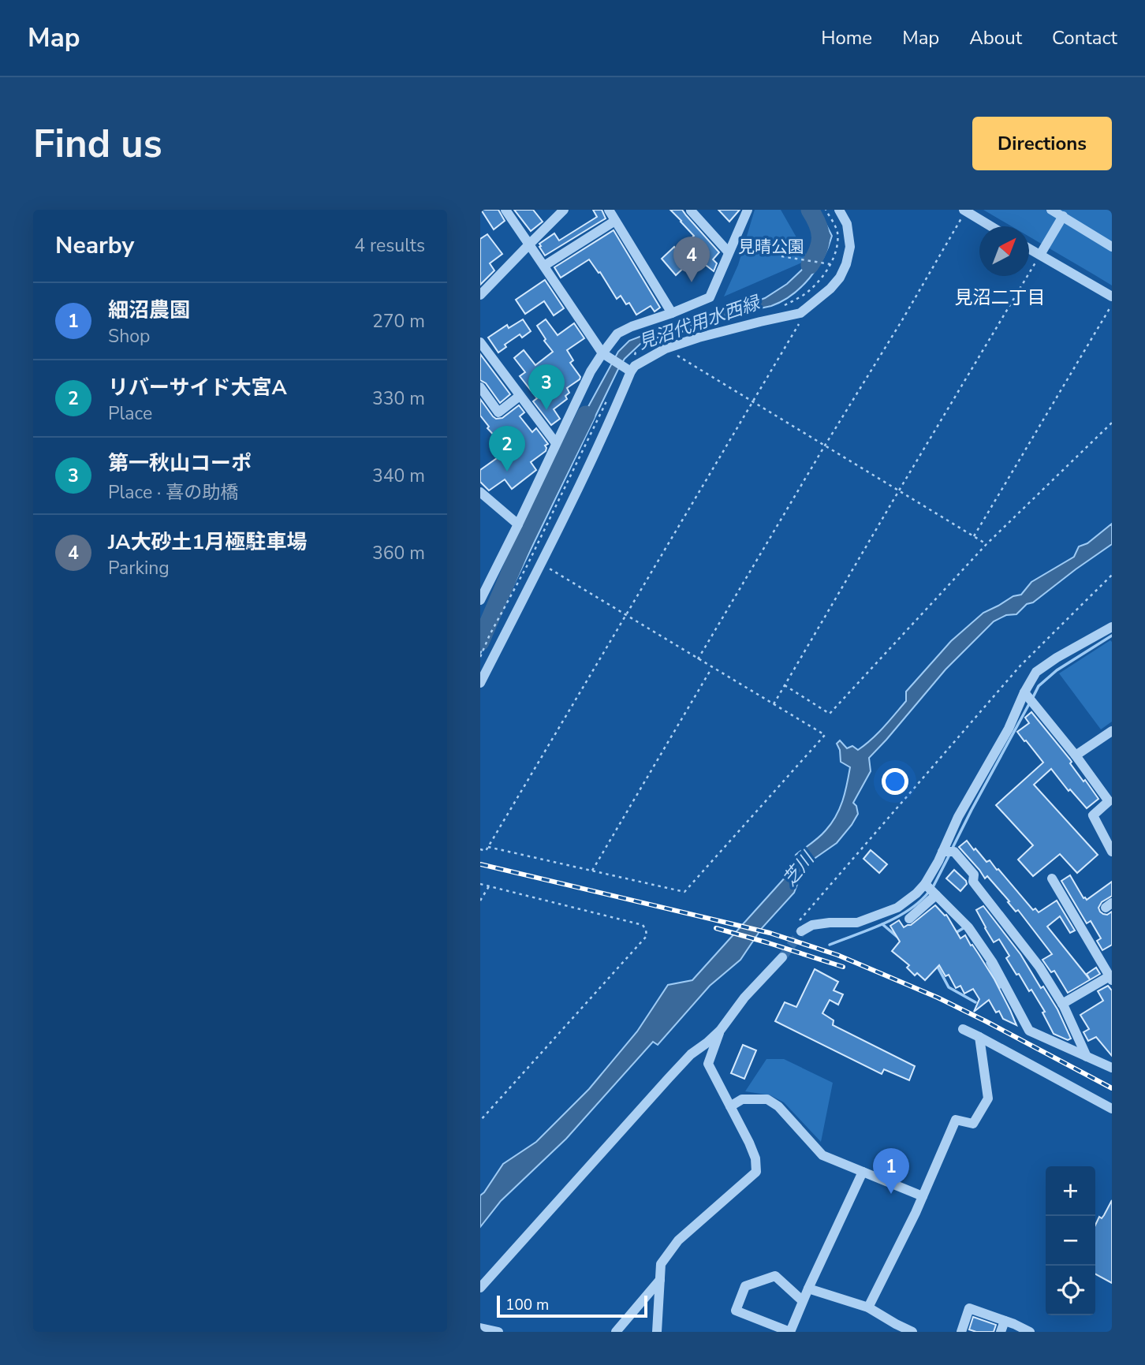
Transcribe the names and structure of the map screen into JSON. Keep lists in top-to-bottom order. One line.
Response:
{"districts":["見沼二丁目"],"water":["見沼代用水西緑","芝川"],"parks":["見晴公園"],"scale_bar":"100 m","north":"top right","page":{"header":"Map","nav":["Home","Map","About","Contact"],"buttons":"Directions","title":"Find us","heading":["Nearby","4 results"],"pins":["4","3","2","1"],"list":[{"mark":"1","name":"細沼農園","note":"Shop","value":"270 m"},{"mark":"2","name":"リバーサイド大宮A","note":"Place","value":"330 m"},{"mark":"3","name":"第一秋山コーポ","note":"Place · 喜の助橋","value":"340 m"},{"mark":"4","name":"JA大砂土1月極駐車場","note":"Parking","value":"360 m"}],"map_buttons":["+","−"],"scale":"100 m"}}
